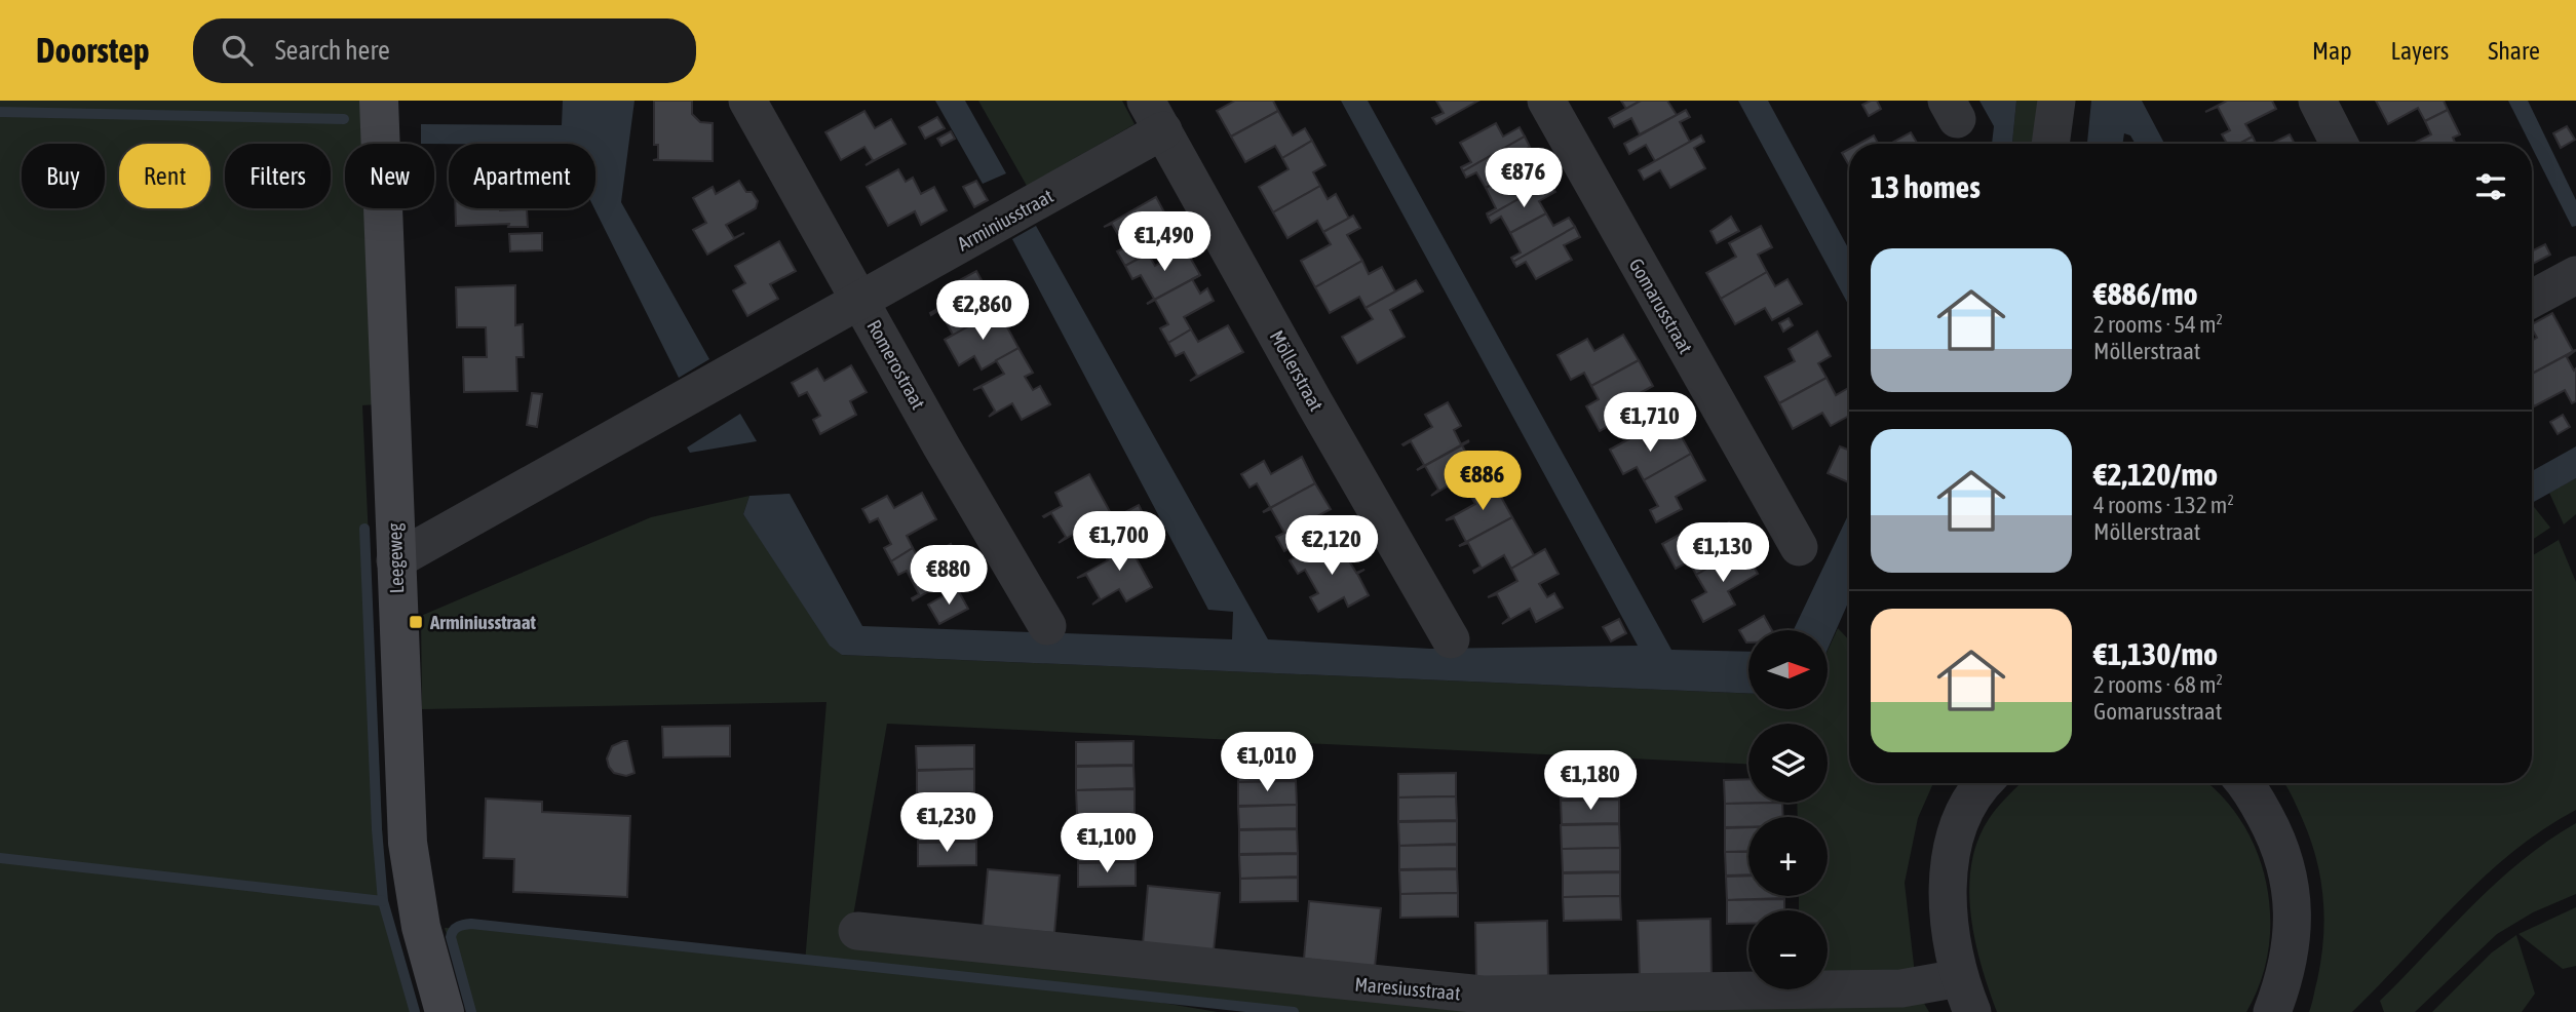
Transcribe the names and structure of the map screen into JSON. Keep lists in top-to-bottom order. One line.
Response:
{"streets":{"main road":["Leegeweg"],"street":["Arminiusstraat","Gomarusstraat","Romerostraat","Möllerstraat","Maresiusstraat"]},"crossings":[["Arminiusstraat","Romerostraat"],["Arminiusstraat","Möllerstraat"],["Arminiusstraat","Leegeweg"]],"places":{"transit":["Arminiusstraat"]},"north":"right","page":{"header":"Doorstep","search":"Search here","nav":["Map","Layers","Share"],"chip":["Buy","Rent","Filters","New","Apartment"],"heading":"13 homes","price":["€876","€1,490","€2,860","€1,710","€886","€1,700","€2,120","€1,130","€880","€1,010","€1,180","€1,230","€1,100"],"list":[{"name":"€886/mo","note":"2 rooms · 54 m² · Möllerstraat"},{"name":"€2,120/mo","note":"4 rooms · 132 m² · Möllerstraat"},{"name":"€1,130/mo","note":"2 rooms · 68 m² · Gomarusstraat"}],"map_buttons":["+","−"]}}
